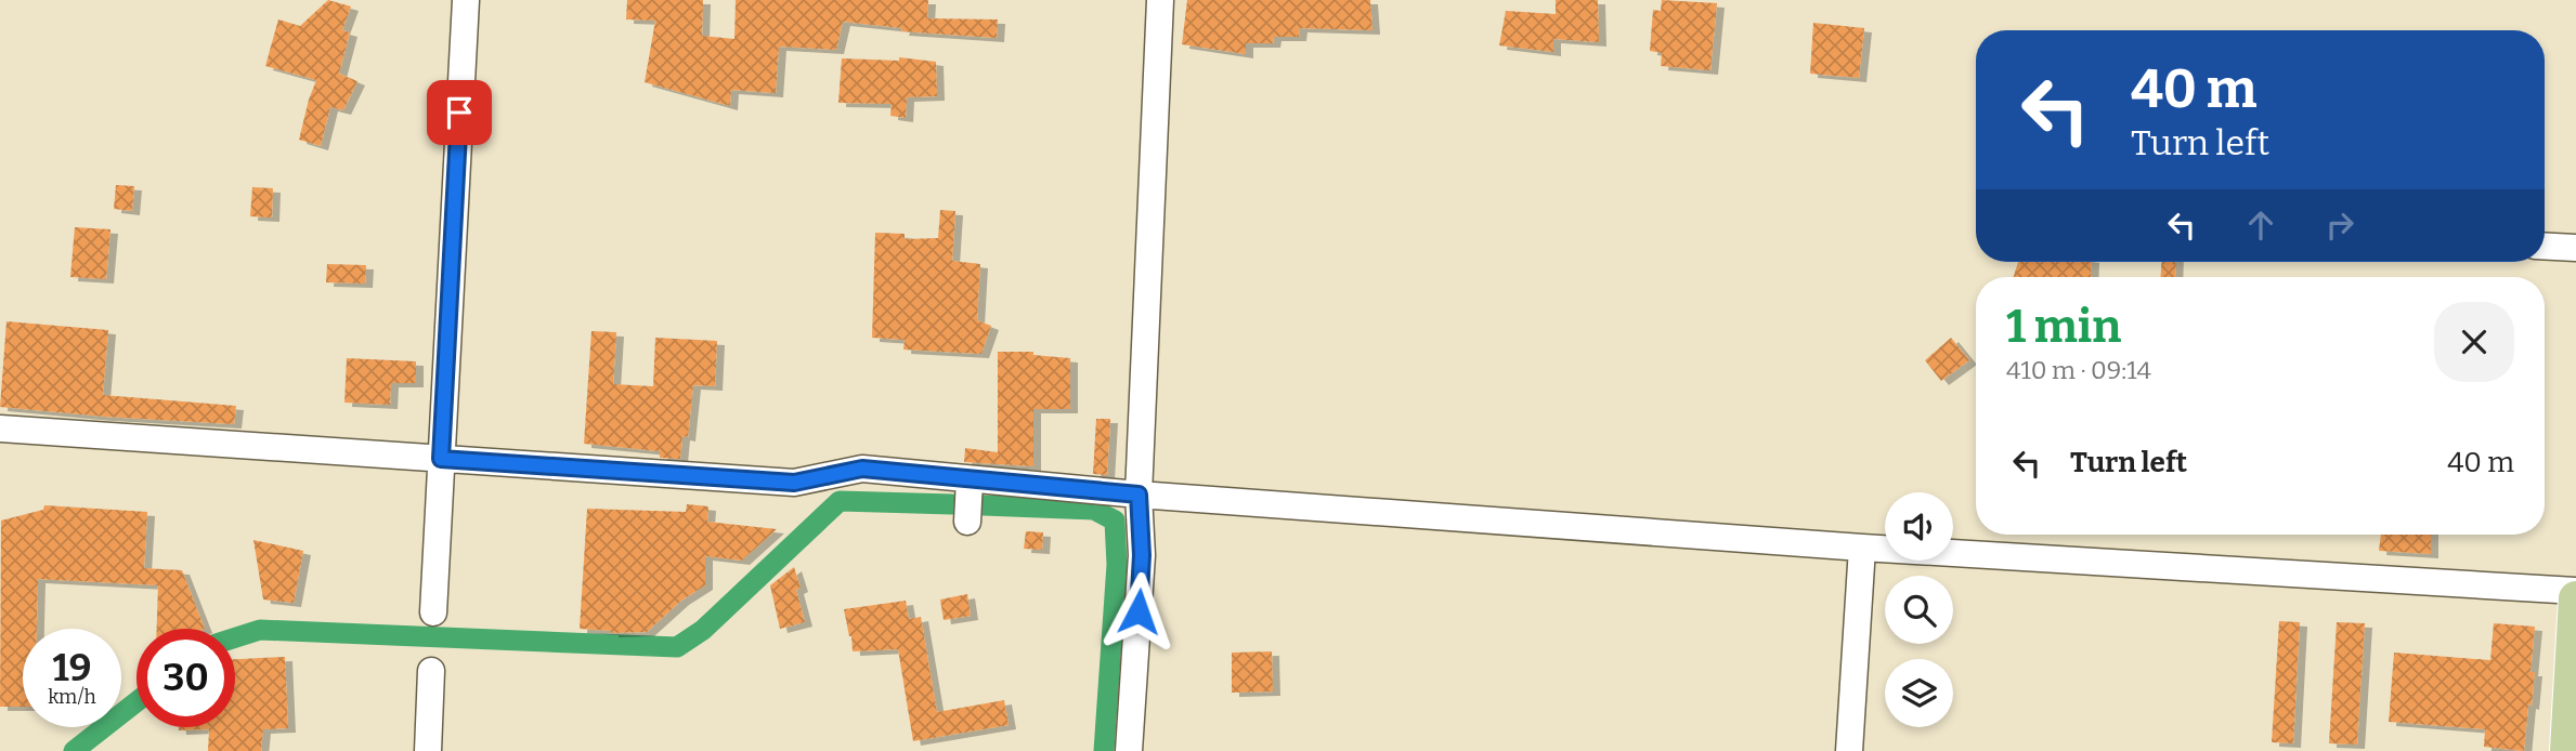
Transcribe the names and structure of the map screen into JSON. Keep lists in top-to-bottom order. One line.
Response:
{"page":{"turn":["40 m","Turn left"],"heading":["1 min","410 m · 09:14"],"list":[{"name":"Turn left","value":"40 m"}],"speed":"19 km/h","limit":"30"}}
